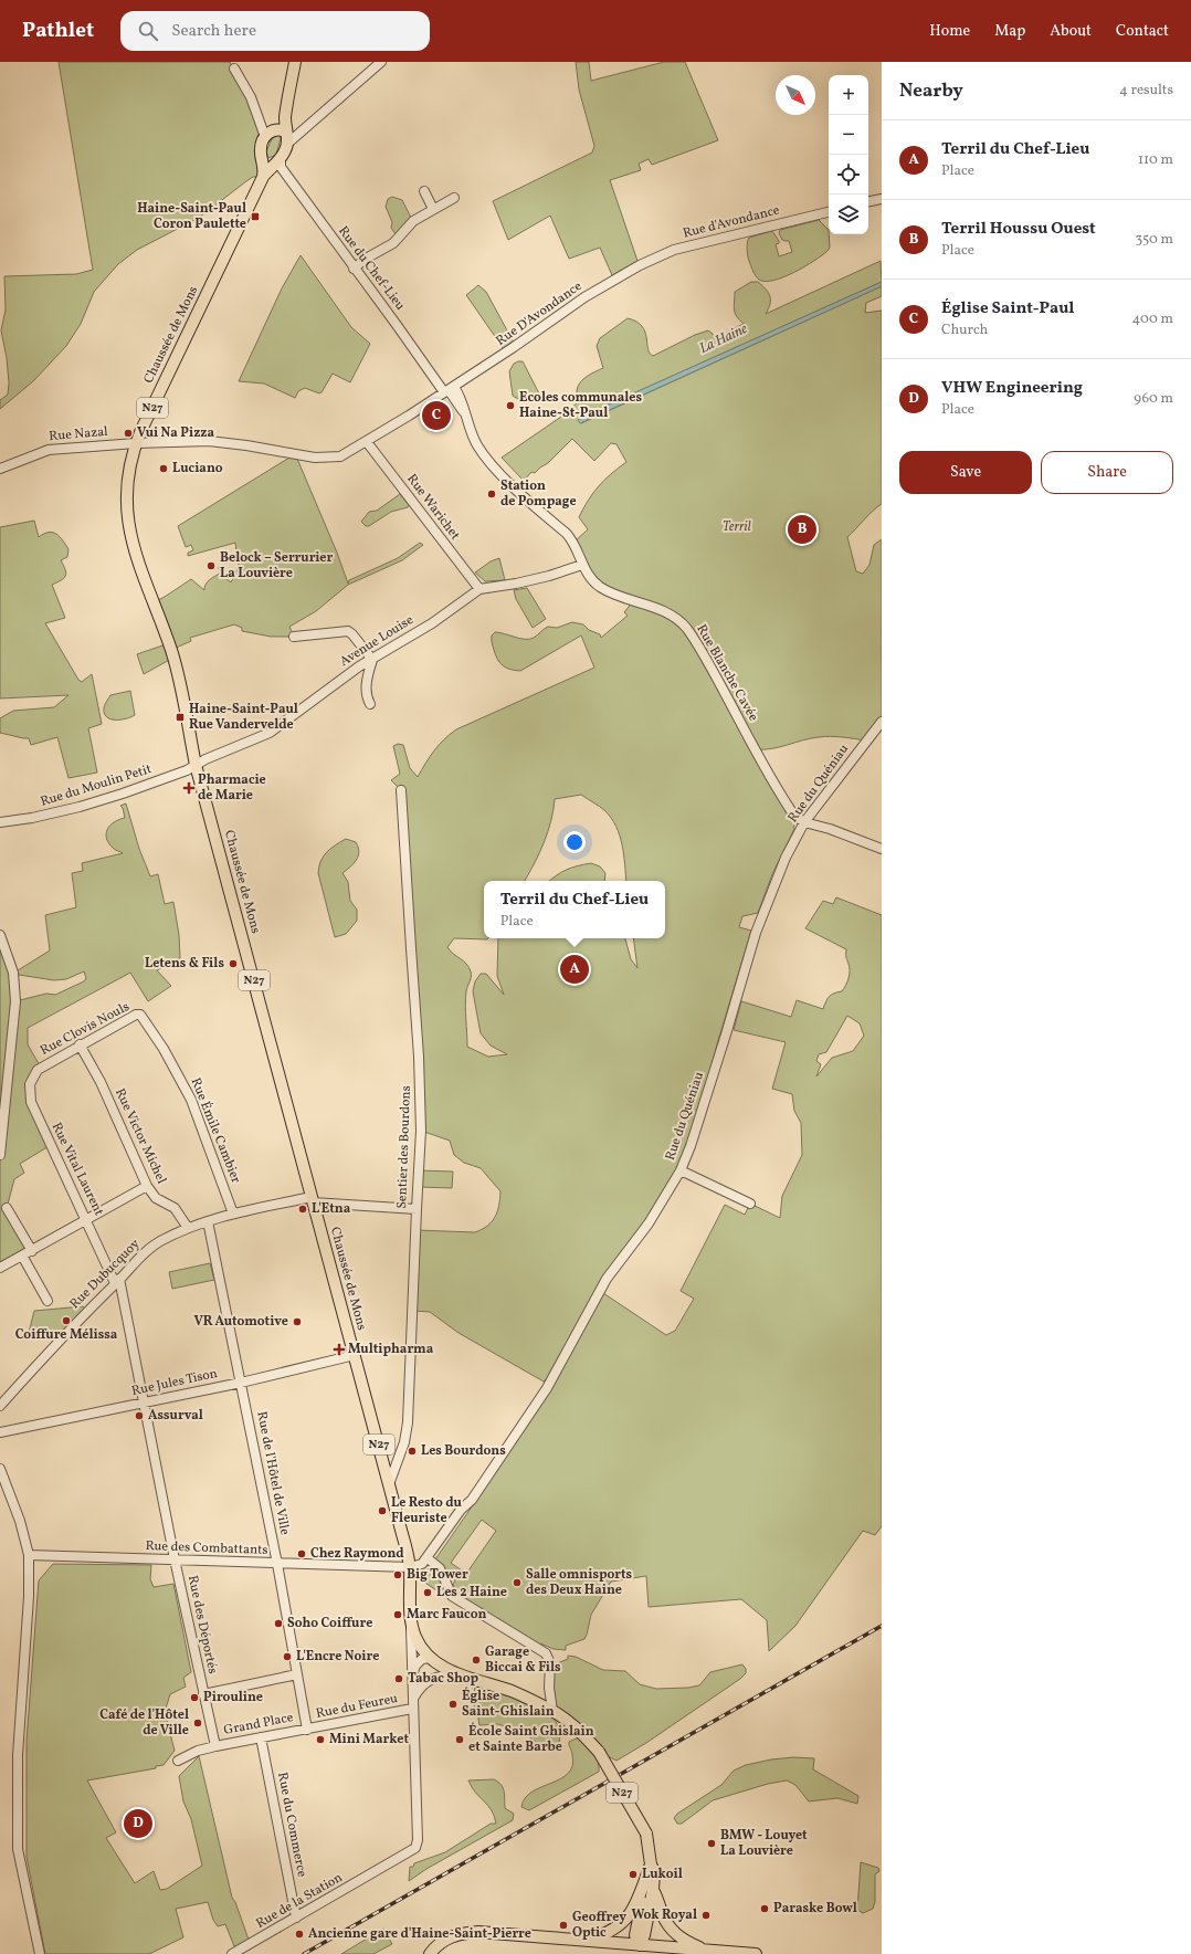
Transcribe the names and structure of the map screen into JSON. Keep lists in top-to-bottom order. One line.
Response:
{"streets":{"main road":["Chaussée de Mons","N27"],"street":["Rue d'Avondance","Rue du Chef-Lieu","Rue D'Avondance","Rue Nazal","Rue Warichet","Avenue Louise","Rue Blanche Cavée","Rue du Quéniau","Rue du Moulin Petit","Rue Clovis Nouls","Rue Émile Cambier","Rue Victor Michel","Sentier des Bourdons","Rue Vital Laurent","Rue Dubucquoy","Rue Jules Tison","Rue de l'Hôtel de Ville","Rue des Combattants","Rue des Déportés","Rue du Feureu","Grand Place","Rue du Commerce","Rue de la Station"]},"crossings":[["Rue d'Avondance","Rue D'Avondance"],["Rue du Chef-Lieu","Rue D'Avondance"],["Rue du Chef-Lieu","Chaussée de Mons"],["Rue du Chef-Lieu","N27"],["Rue du Chef-Lieu","Avenue Louise"],["Rue du Chef-Lieu","Rue Blanche Cavée"],["Rue D'Avondance","Rue Nazal"],["Rue D'Avondance","Rue Warichet"],["Chaussée de Mons","N27"],["Chaussée de Mons","Rue Nazal"],["Chaussée de Mons","Avenue Louise"],["Chaussée de Mons","Rue du Moulin Petit"],["Chaussée de Mons","Sentier des Bourdons"],["Chaussée de Mons","Rue Dubucquoy"],["Chaussée de Mons","Rue Jules Tison"],["Chaussée de Mons","Rue des Combattants"],["Chaussée de Mons","Rue du Feureu"],["Chaussée de Mons","Rue de la Station"],["Rue Nazal","Rue Warichet"],["Rue Warichet","Avenue Louise"],["Avenue Louise","Rue du Moulin Petit"],["Rue Blanche Cavée","Rue du Quéniau"],["Rue du Quéniau","Rue des Combattants"],["Rue Clovis Nouls","Rue Émile Cambier"],["Rue Clovis Nouls","Rue Victor Michel"],["Rue Clovis Nouls","Rue Vital Laurent"],["Rue Émile Cambier","Rue Dubucquoy"],["Rue Victor Michel","Rue Dubucquoy"],["Sentier des Bourdons","Rue Dubucquoy"],["Rue Vital Laurent","Rue Dubucquoy"],["Rue Vital Laurent","Rue Jules Tison"],["Rue Vital Laurent","Rue des Déportés"],["Rue Dubucquoy","Rue de l'Hôtel de Ville"],["Rue Jules Tison","Rue de l'Hôtel de Ville"],["Rue Jules Tison","Rue des Déportés"],["Rue de l'Hôtel de Ville","Rue des Combattants"],["Rue de l'Hôtel de Ville","Rue du Feureu"],["Rue de l'Hôtel de Ville","Grand Place"],["Rue des Combattants","Rue des Déportés"],["Rue des Déportés","Grand Place"],["Rue du Feureu","Grand Place"],["Grand Place","Rue du Commerce"],["Rue du Commerce","Rue de la Station"]],"water":["La Haine"],"parks":["Terril"],"places":{"transit":["Haine-Saint-Paul Coron Paulette","Haine-Saint-Paul Rue Vandervelde"],"other":["Ecoles communales Haine-St-Paul","Vui Na Pizza","Luciano","Station de Pompage","Belock – Serrurier La Louvière","Letens & Fils","L'Etna","Coiffure Mélissa","VR Automotive","Assurval","Les Bourdons","Le Resto du Fleuriste","Chez Raymond","Big Tower","Salle omnisports des Deux Haine","Les 2 Haine","Marc Faucon","Soho Coiffure","L'Encre Noire","Garage Biccai & Fils","Tabac Shop","Pirouline","Église Saint-Ghislain","Café de l'Hôtel de Ville","Mini Market","École Saint Ghislain et Sainte Barbe","BMW - Louyet La Louvière","Lukoil","Paraske Bowl","Wok Royal","Geoffrey Optic","Ancienne gare d'Haine-Saint-Pierre"],"health":["Pharmacie de Marie","Multipharma"]},"north":"bottom right","page":{"header":"Pathlet","search":"Search here","nav":["Home","Map","About","Contact"],"heading":["Nearby","4 results"],"map_buttons":["+","−"],"list":[{"mark":"A","name":"Terril du Chef-Lieu","note":"Place","value":"110 m"},{"mark":"B","name":"Terril Houssu Ouest","note":"Place","value":"350 m"},{"mark":"C","name":"Église Saint-Paul","note":"Church","value":"400 m"},{"mark":"D","name":"VHW Engineering","note":"Place","value":"960 m"}],"pins":["C","B","A","D"],"buttons":["Save","Share"],"popup":["Terril du Chef-Lieu","Place"]}}
